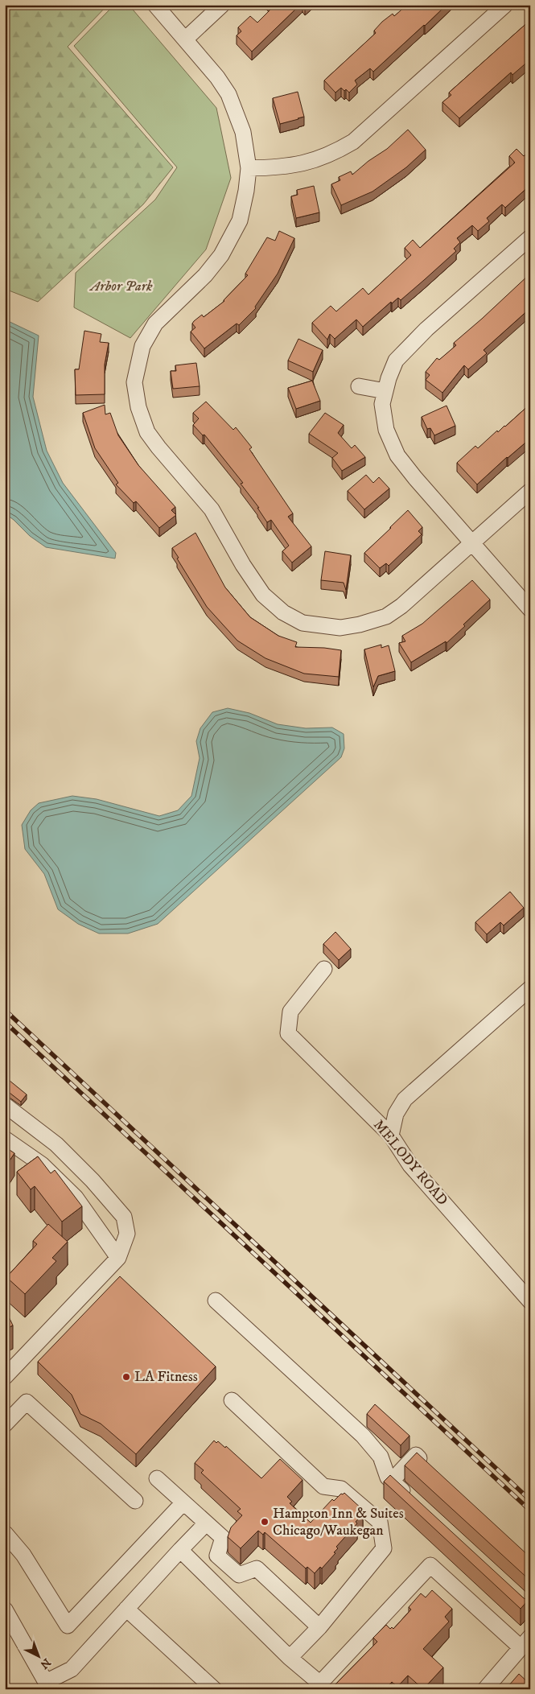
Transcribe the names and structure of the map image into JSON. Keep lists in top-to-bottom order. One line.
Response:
{"streets":{"street":["MELODY ROAD"]},"parks":["Arbor Park"],"places":["LA Fitness","Hampton Inn & Suites Chicago/Waukegan"],"north":"bottom right"}
